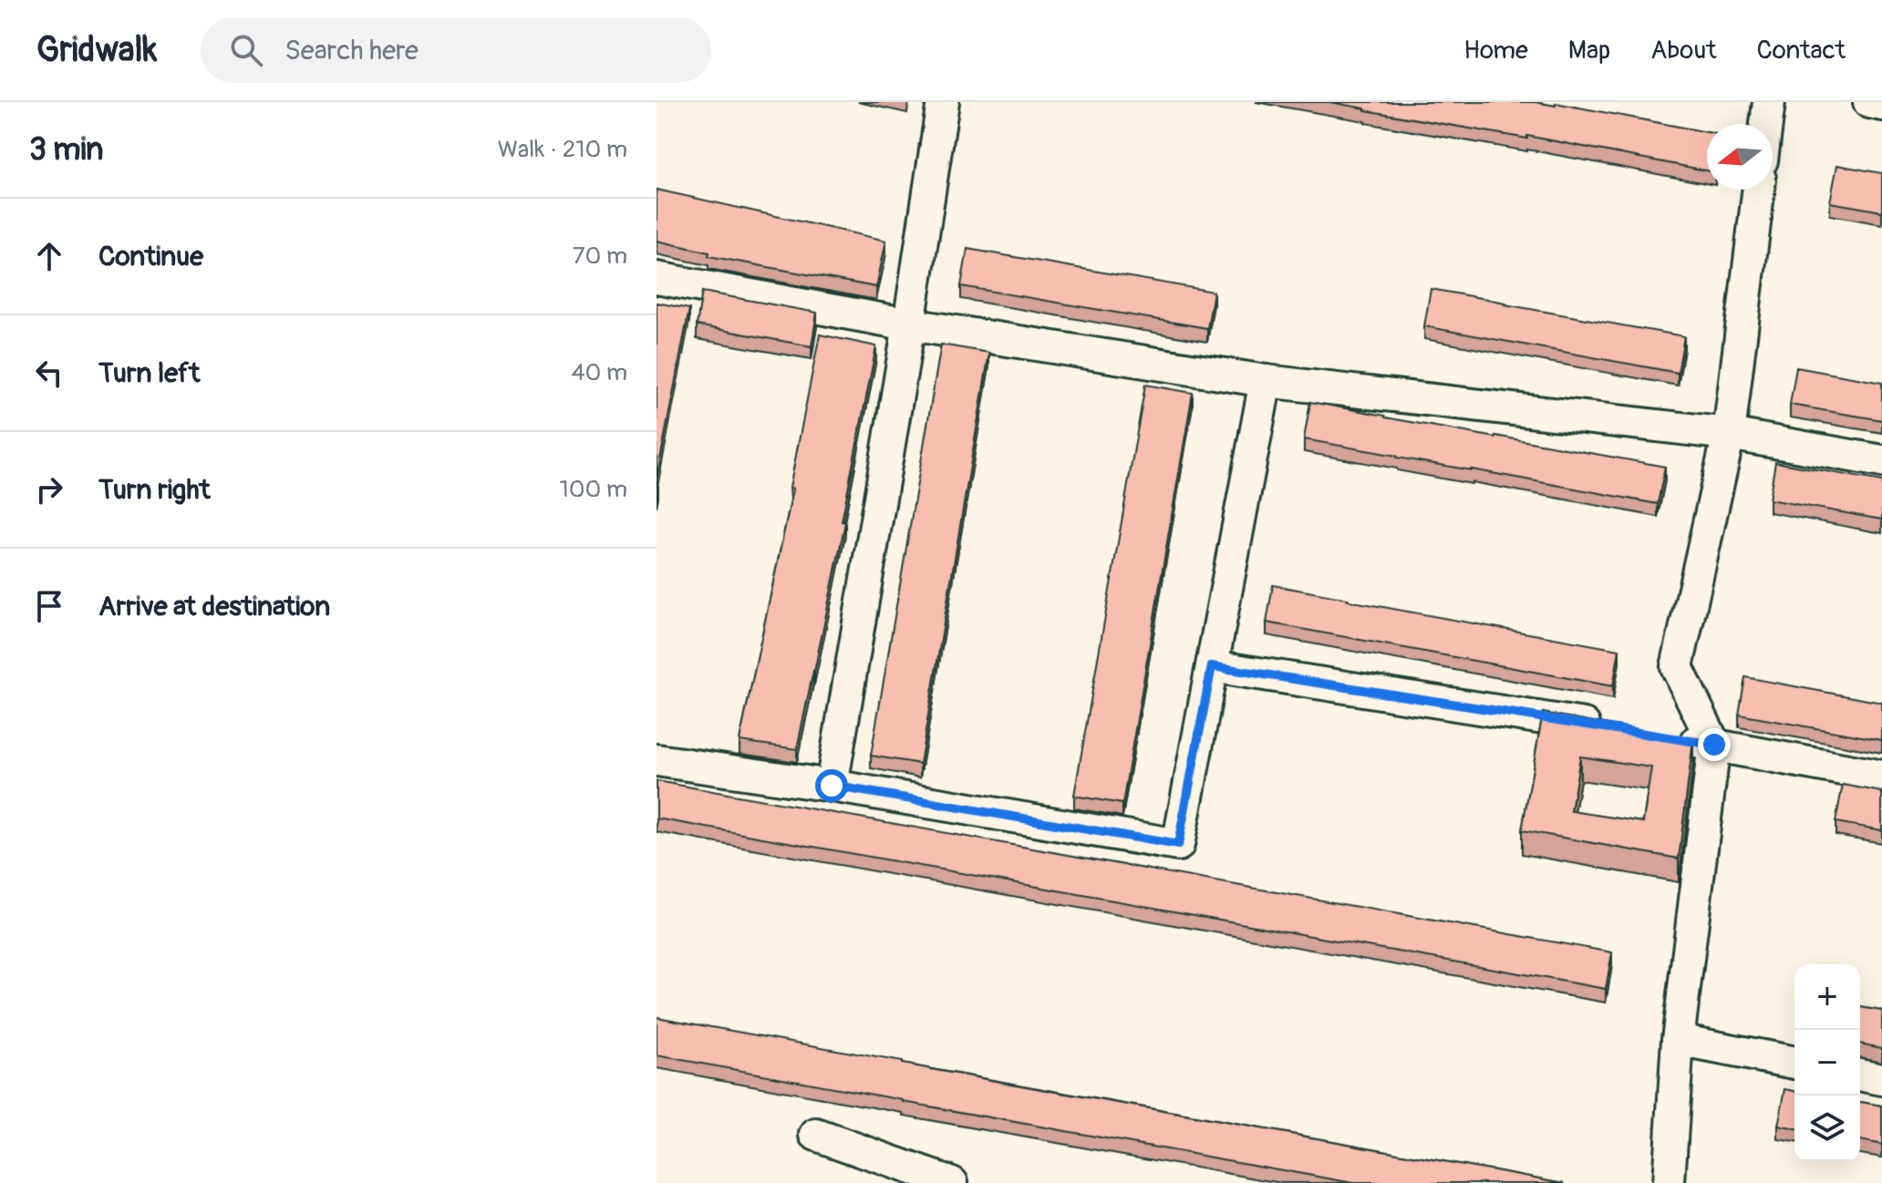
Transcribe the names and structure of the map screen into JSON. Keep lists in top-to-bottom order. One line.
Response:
{"north":"left","page":{"header":"Gridwalk","search":"Search here","nav":["Home","Map","About","Contact"],"heading":["3 min","Walk · 210 m"],"list":[["Continue","70 m"],["Turn left","40 m"],["Turn right","100 m"],"Arrive at destination"],"map_buttons":["+","−"]}}
